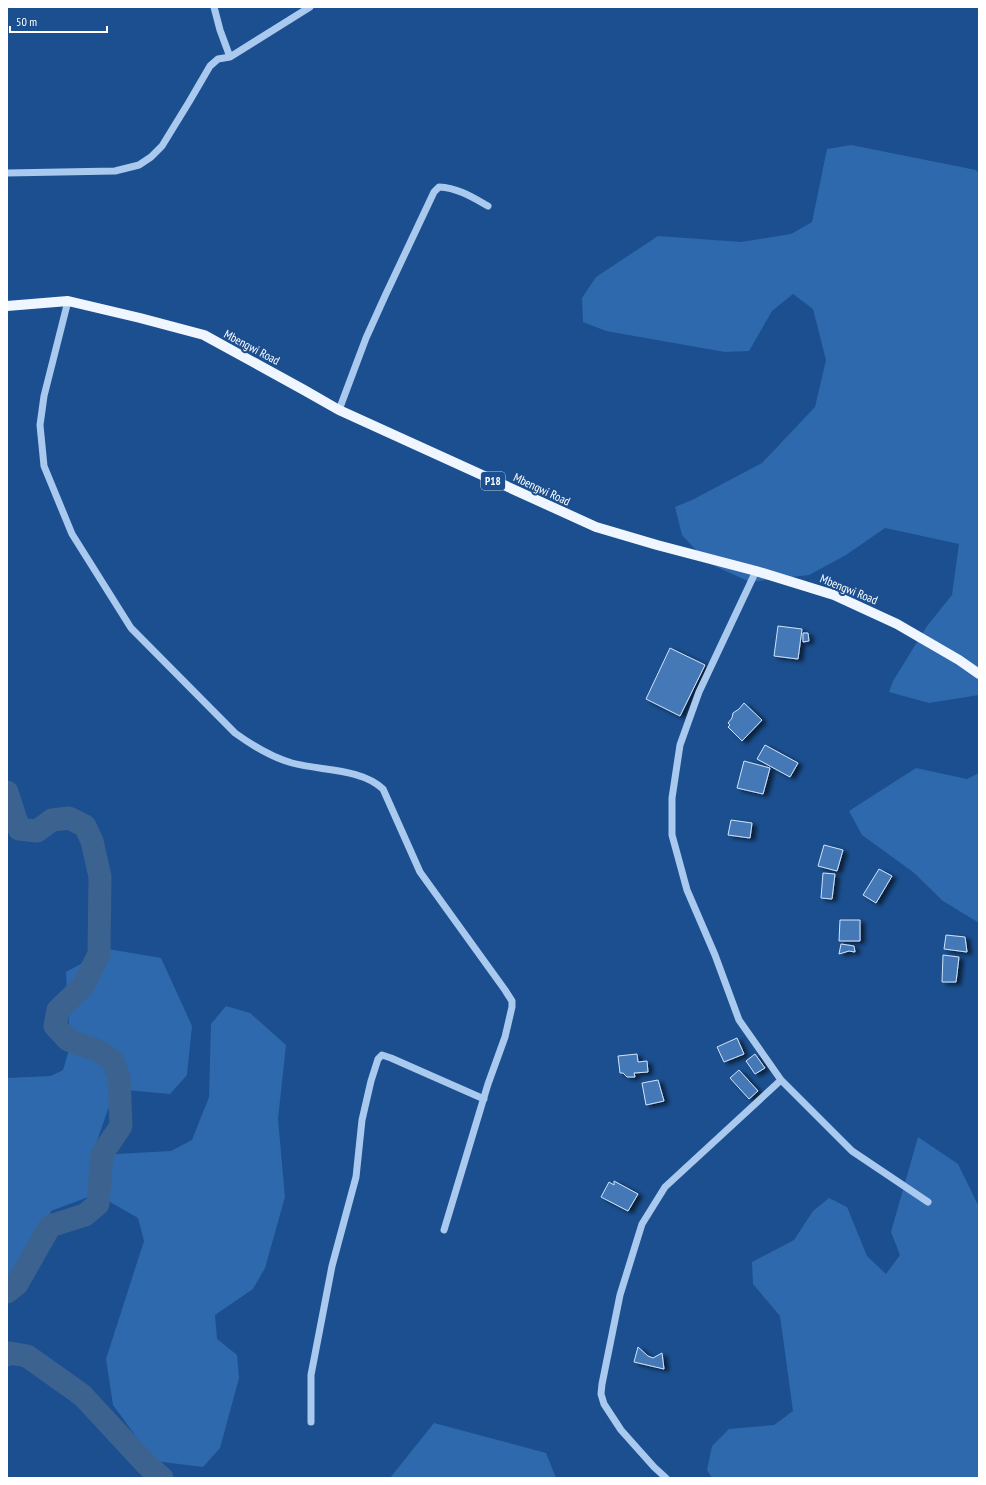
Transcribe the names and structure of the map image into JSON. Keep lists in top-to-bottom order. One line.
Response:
{"streets":{"main road":["Mbengwi Road","P18"]},"scale_bar":"50 m"}
